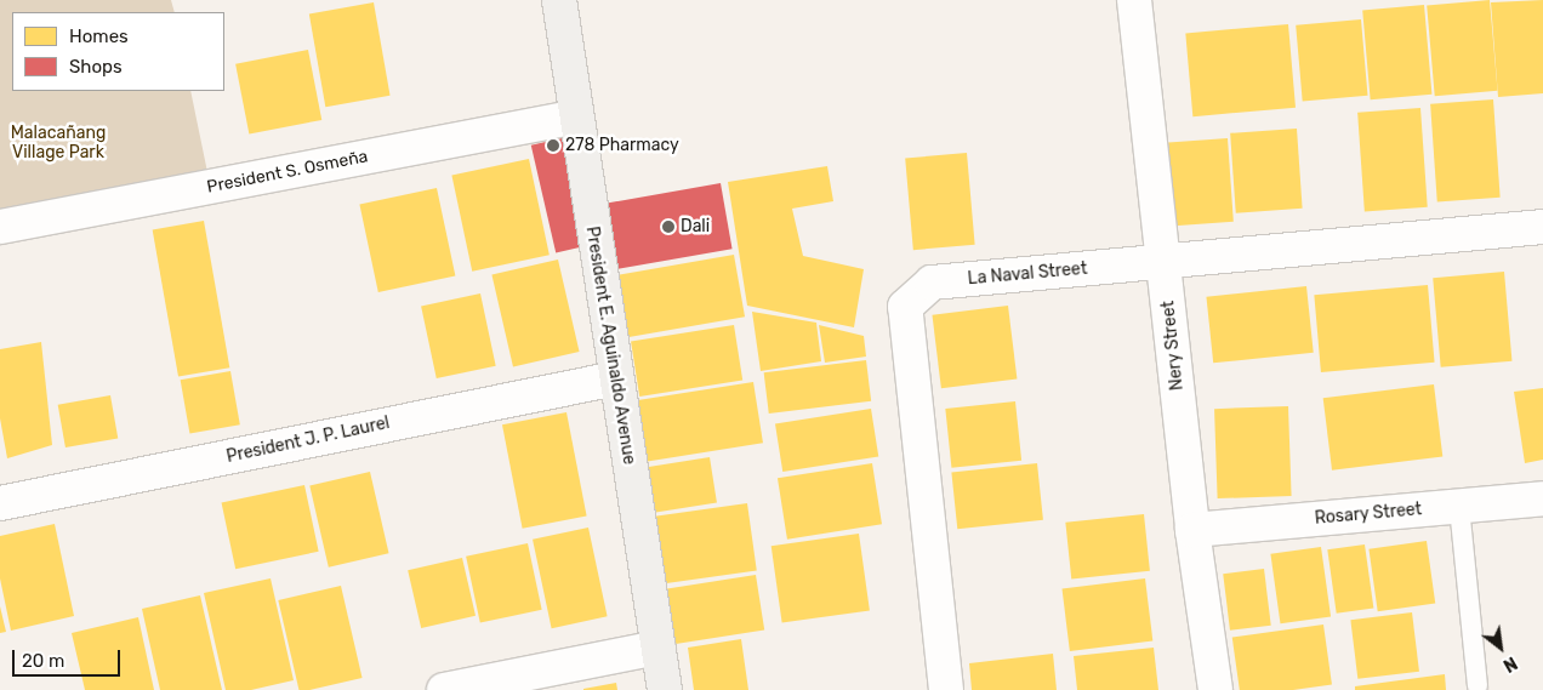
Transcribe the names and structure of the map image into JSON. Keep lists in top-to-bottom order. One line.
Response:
{"streets":{"main road":["President E. Aguinaldo Avenue"],"street":["President S. Osmeña","La Naval Street","Nery Street","President J. P. Laurel","Rosary Street"]},"crossings":[["President S. Osmeña","President E. Aguinaldo Avenue"],["La Naval Street","Nery Street"],["President E. Aguinaldo Avenue","President J. P. Laurel"],["Nery Street","Rosary Street"]],"parks":["Malacañang Village Park"],"places":["278 Pharmacy","Dali"],"legend":["Homes","Shops"],"scale_bar":"20 m","north":"bottom right"}
